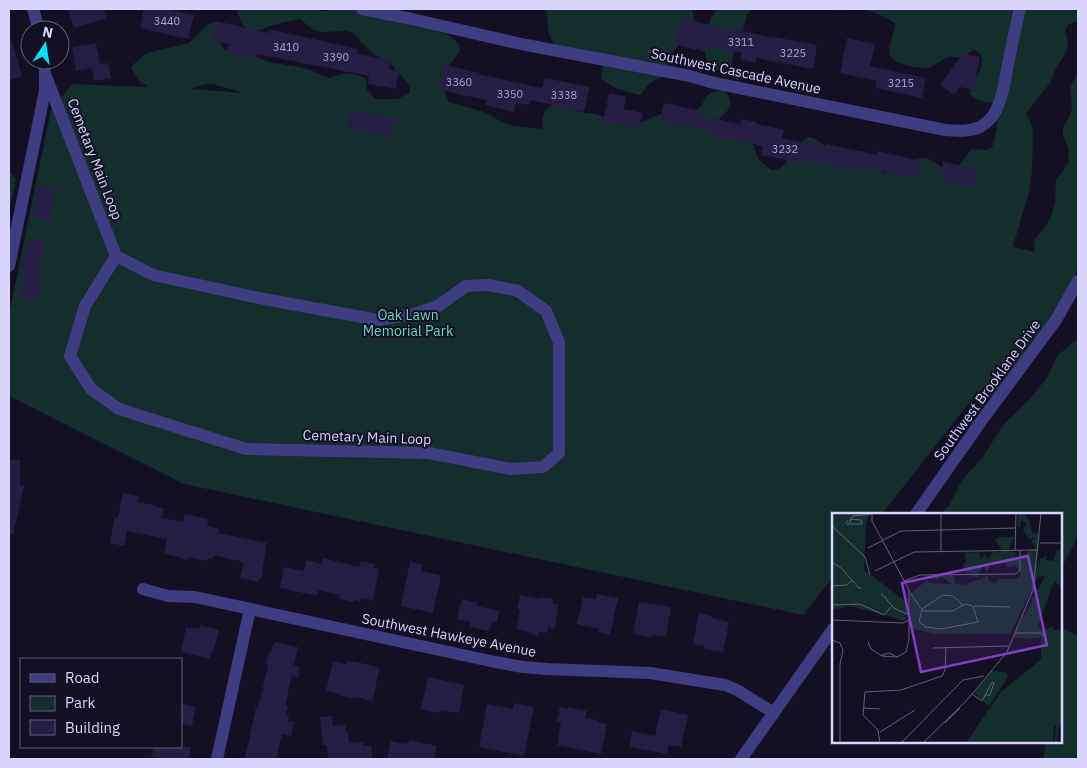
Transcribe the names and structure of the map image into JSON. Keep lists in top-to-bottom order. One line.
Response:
{"streets":{"street":["Southwest Cascade Avenue","Cemetary Main Loop","Southwest Brooklane Drive","Southwest Hawkeye Avenue"]},"parks":["Oak Lawn Memorial Park"],"house_numbers":["3440","3311","3410","3225","3390","3360","3215","3350","3338","3232"],"legend":["Road","Park","Building"],"north":"top"}
